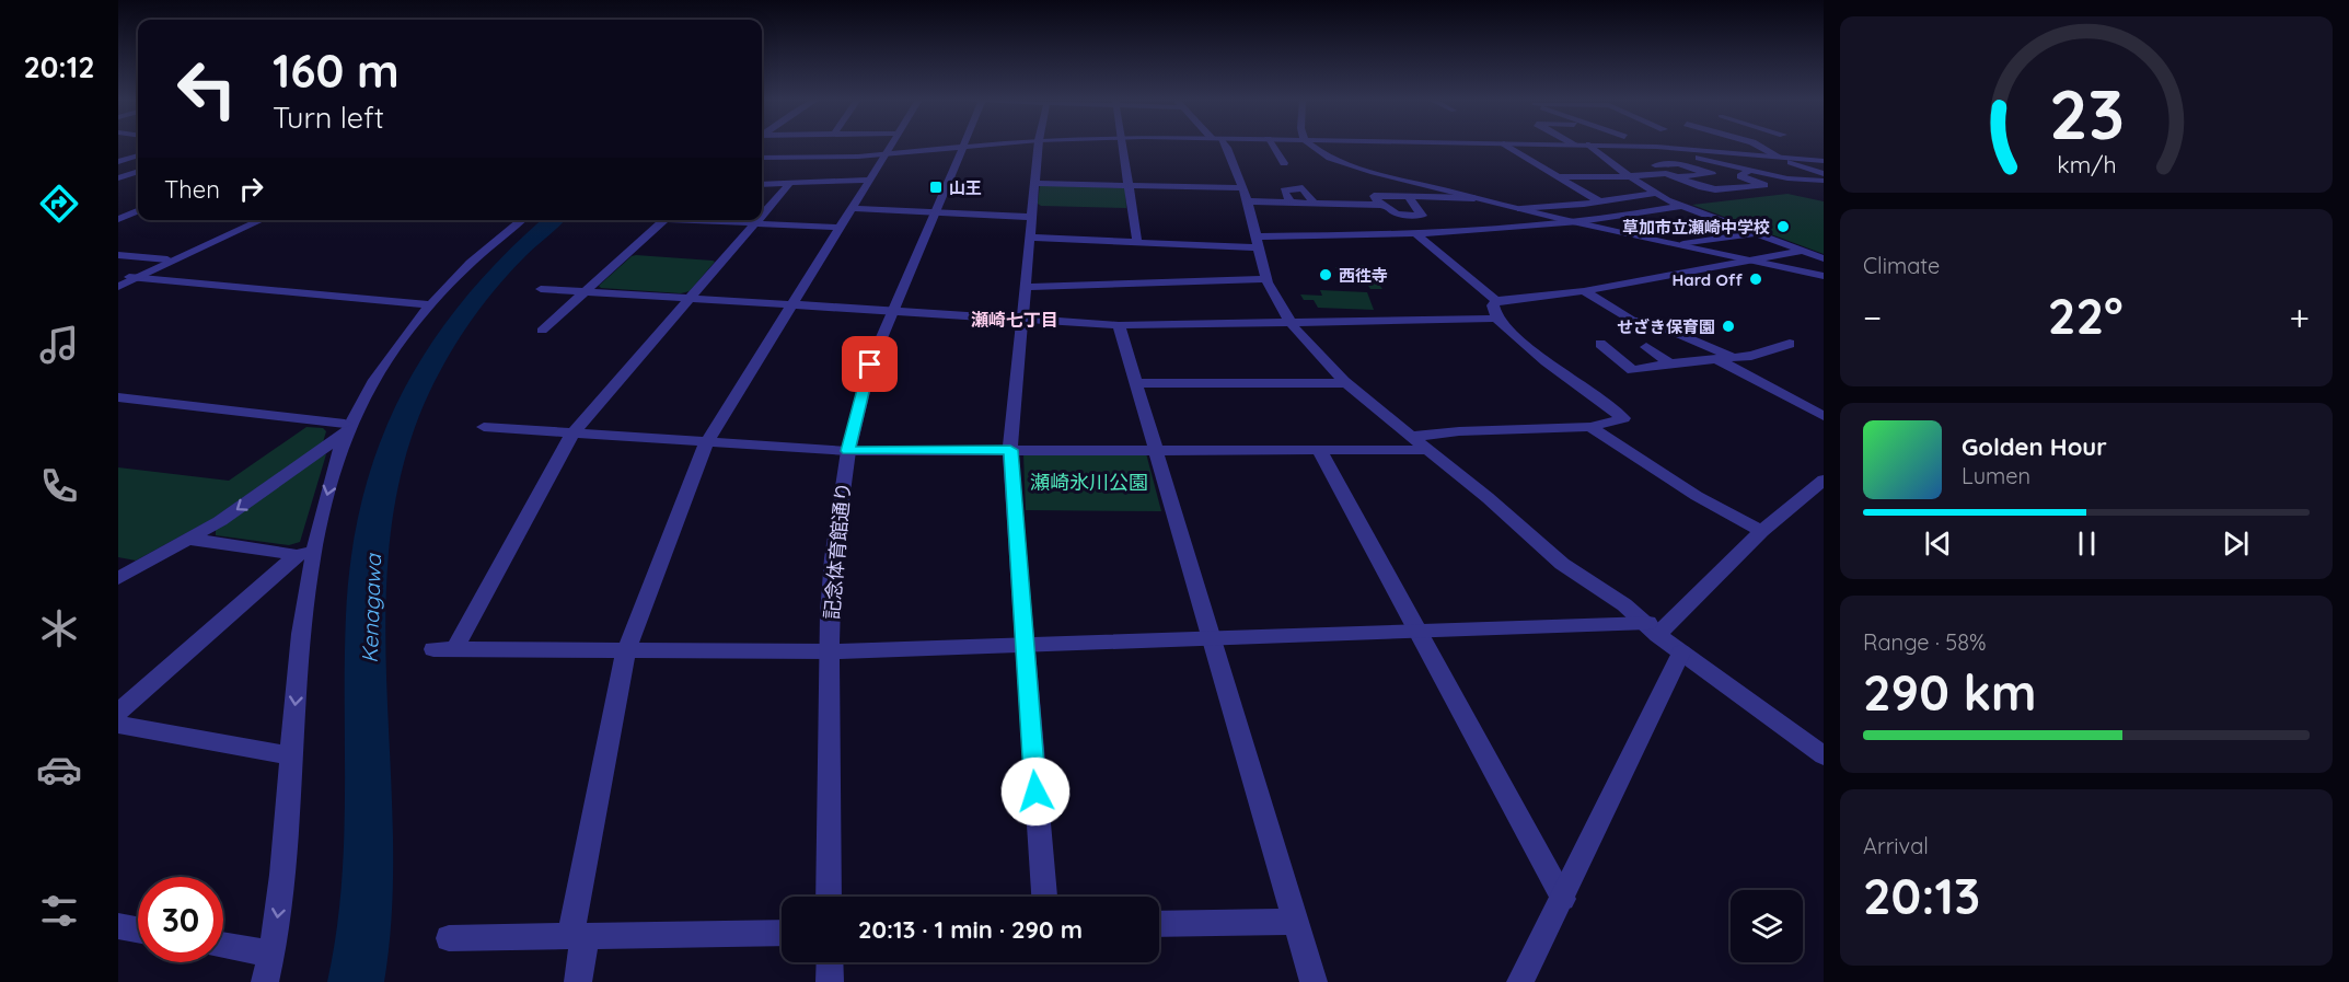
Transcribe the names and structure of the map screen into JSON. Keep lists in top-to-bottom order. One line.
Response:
{"streets":{"street":["記念体育館通り"]},"districts":["瀬崎七丁目"],"water":["Kenagawa"],"parks":["瀬崎氷川公園"],"places":{"transit":["山王"],"other":["草加市立瀬崎中学校","西徃寺","Hard Off","せざき保育園"]},"page":{"tabs":"20:12","turn":["160 m","Turn left"],"then":"Then","tile":["Climate",["Range · 58%","290 km"],["Arrival","20:13"]],"heat":["−","22°","+"],"song":["Golden Hour","Lumen"],"limit":"30","trip":"20:13 · 1 min · 290 m","gauge":["23","km/h"]}}
